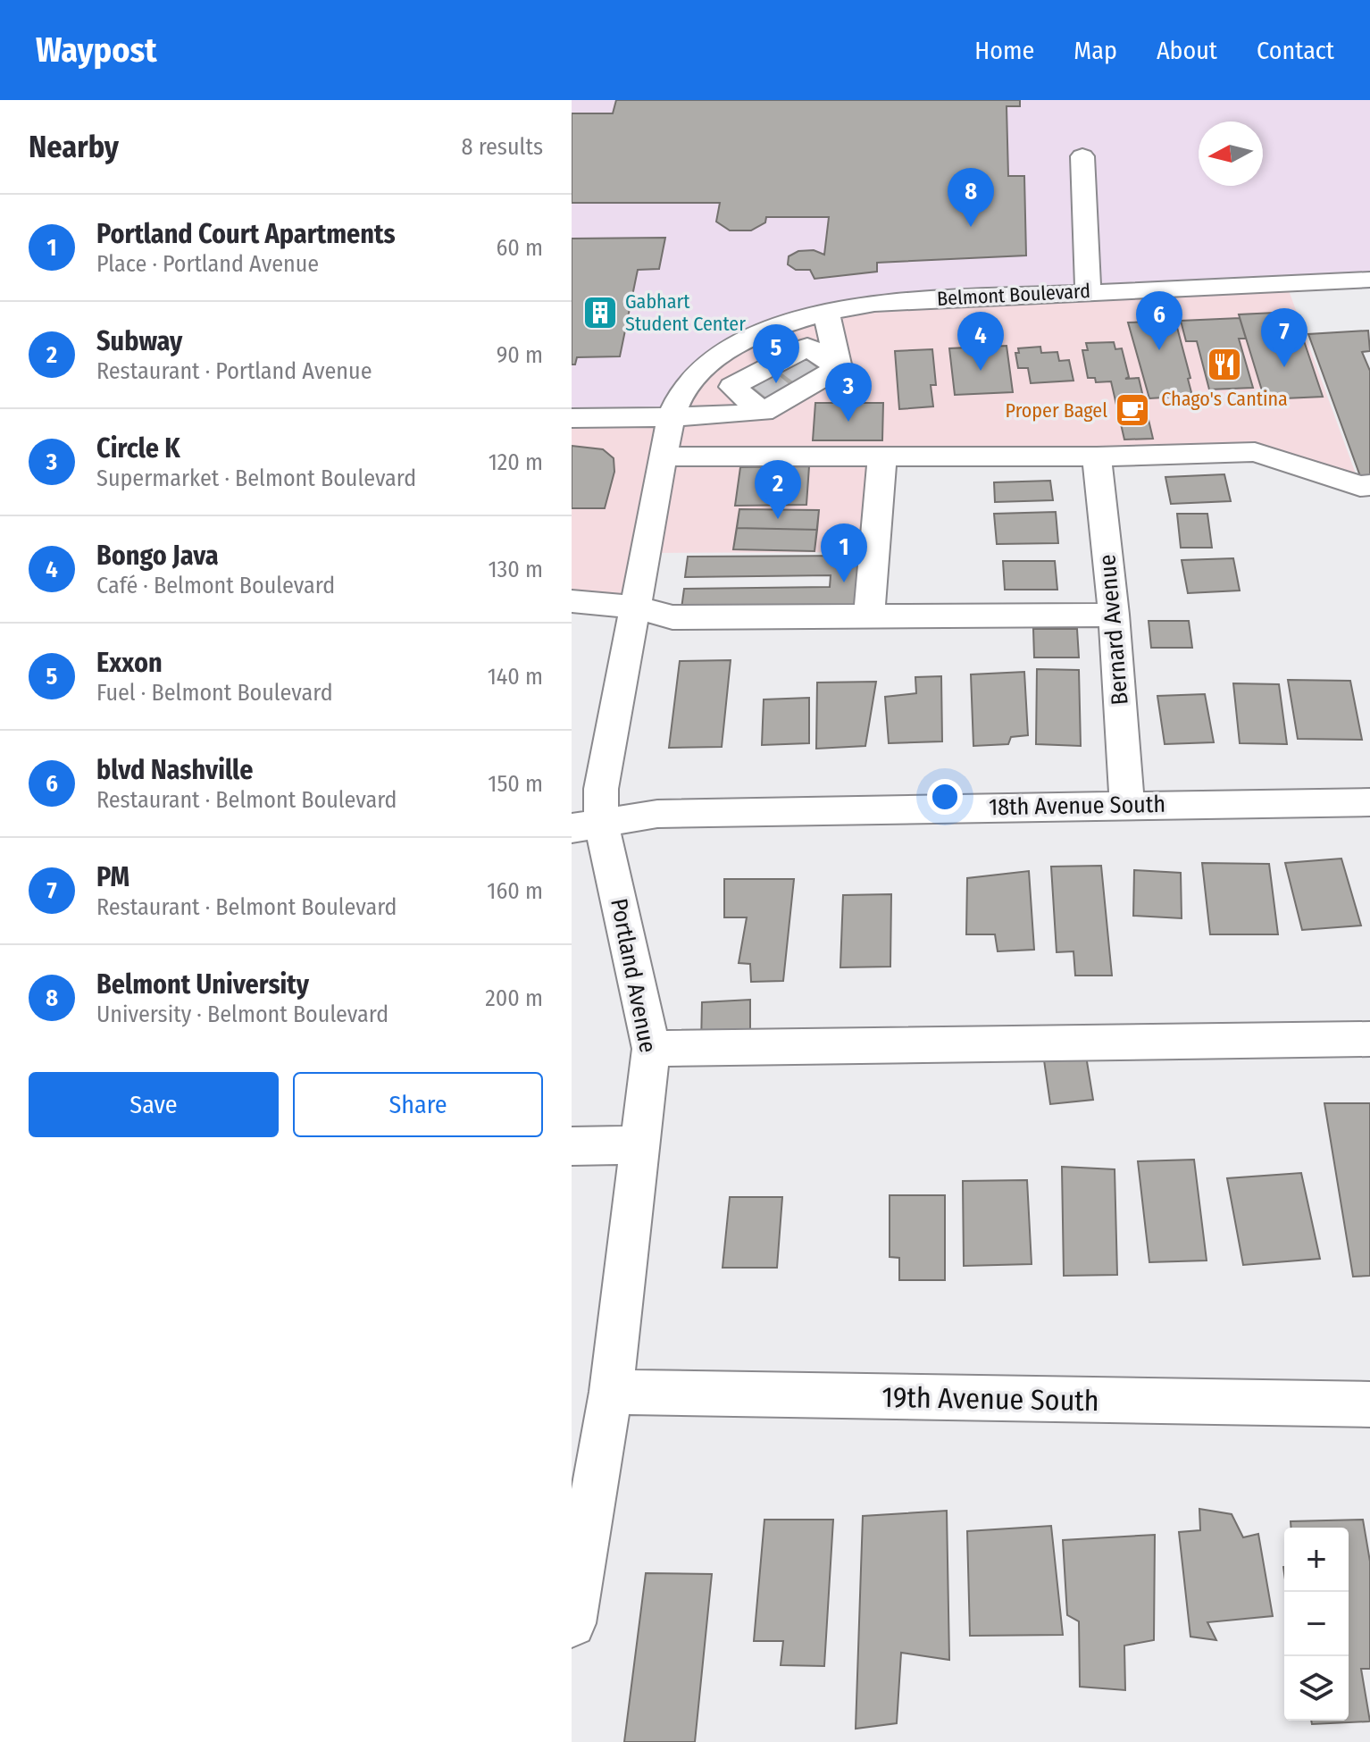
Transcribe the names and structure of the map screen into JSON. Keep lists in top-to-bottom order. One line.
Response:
{"streets":{"street":["Belmont Boulevard","Bernard Avenue","18th Avenue South","Portland Avenue","19th Avenue South"]},"crossings":[["Belmont Boulevard","Portland Avenue"],["Bernard Avenue","18th Avenue South"],["18th Avenue South","Portland Avenue"],["Portland Avenue","19th Avenue South"]],"places":{"building":["Gabhart Student Center"],"restaurant":["Chago's Cantina"],"cafe":["Proper Bagel"]},"north":"left","page":{"header":"Waypost","nav":["Home","Map","About","Contact"],"heading":["Nearby","8 results"],"pins":["8","6","7","4","5","3","2","1"],"list":[{"mark":"1","name":"Portland Court Apartments","note":"Place · Portland Avenue","value":"60 m"},{"mark":"2","name":"Subway","note":"Restaurant · Portland Avenue","value":"90 m"},{"mark":"3","name":"Circle K","note":"Supermarket · Belmont Boulevard","value":"120 m"},{"mark":"4","name":"Bongo Java","note":"Café · Belmont Boulevard","value":"130 m"},{"mark":"5","name":"Exxon","note":"Fuel · Belmont Boulevard","value":"140 m"},{"mark":"6","name":"blvd Nashville","note":"Restaurant · Belmont Boulevard","value":"150 m"},{"mark":"7","name":"PM","note":"Restaurant · Belmont Boulevard","value":"160 m"},{"mark":"8","name":"Belmont University","note":"University · Belmont Boulevard","value":"200 m"}],"buttons":["Save","Share"],"map_buttons":["+","−"]}}
